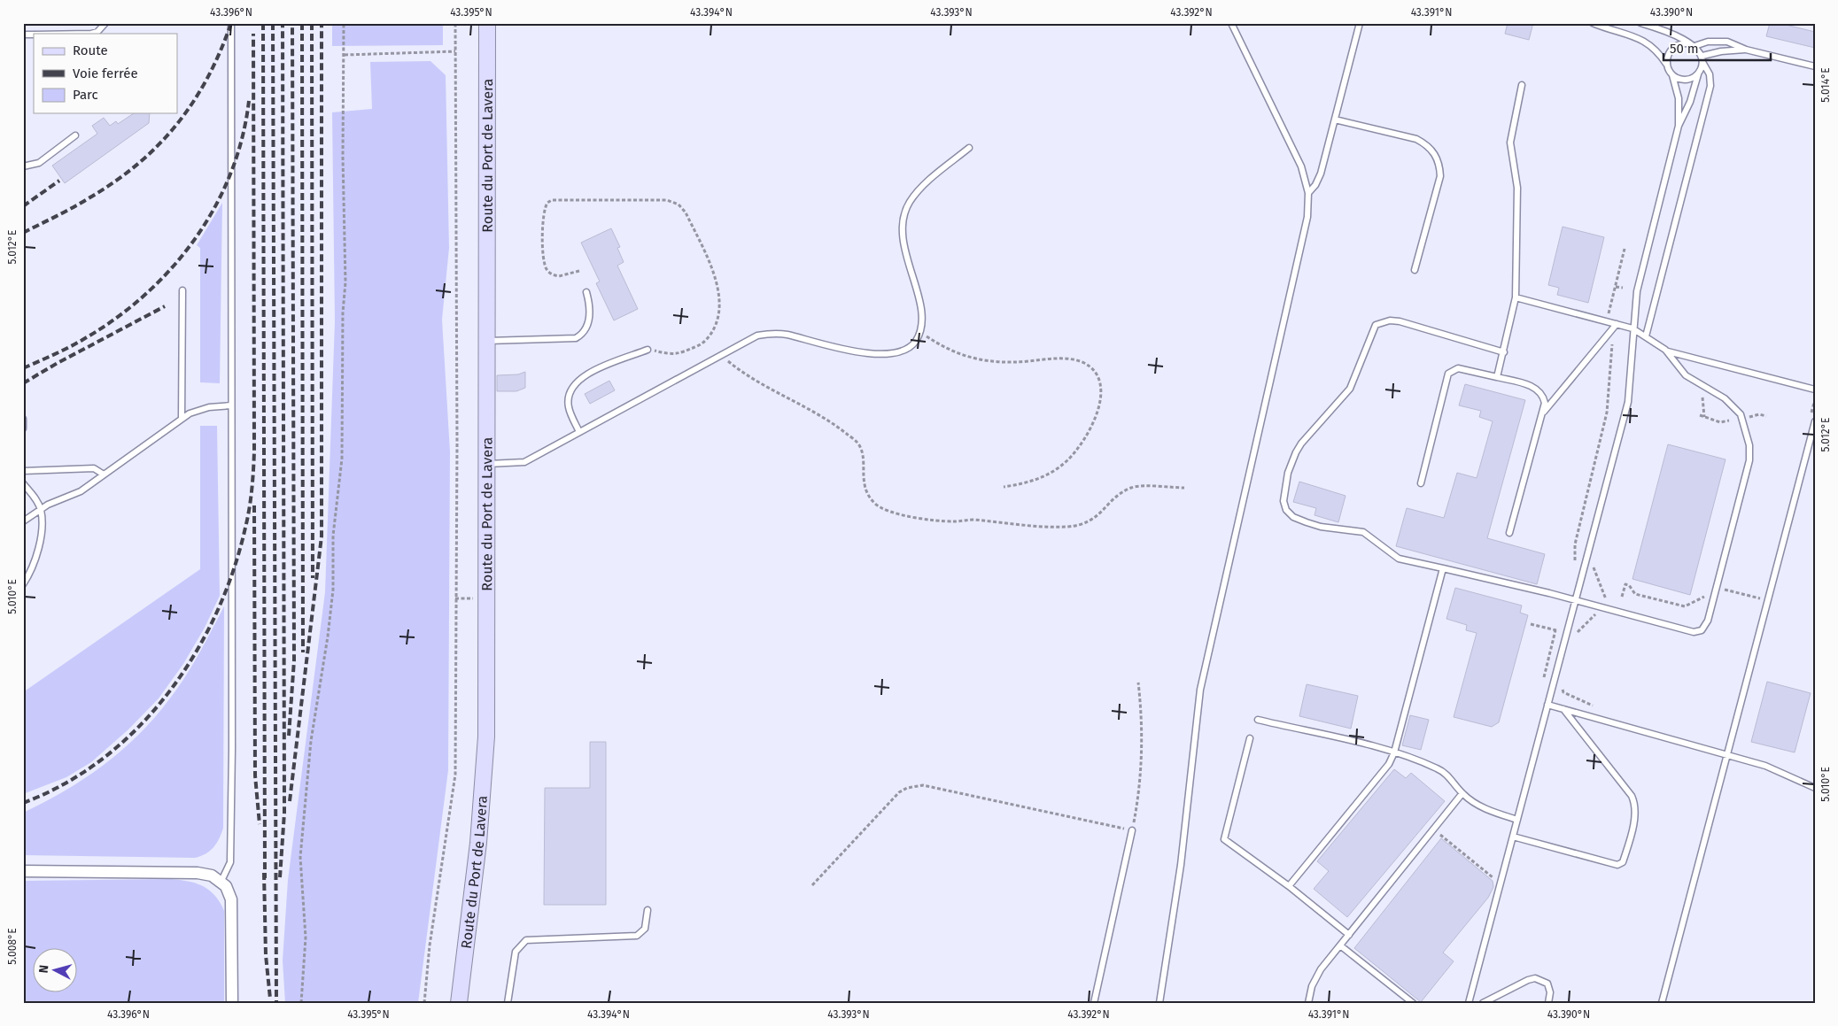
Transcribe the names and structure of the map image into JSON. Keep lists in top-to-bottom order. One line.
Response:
{"streets":{"street":["Route du Port de Lavera"]},"legend":["Route","Voie ferrée","Parc"],"scale_bar":"50 m","north":"left","coordinates":["43.396°N","43.395°N","43.394°N","43.393°N","43.392°N","43.391°N","43.390°N","5.014°E","5.012°E","5.010°E","5.008°E"]}
